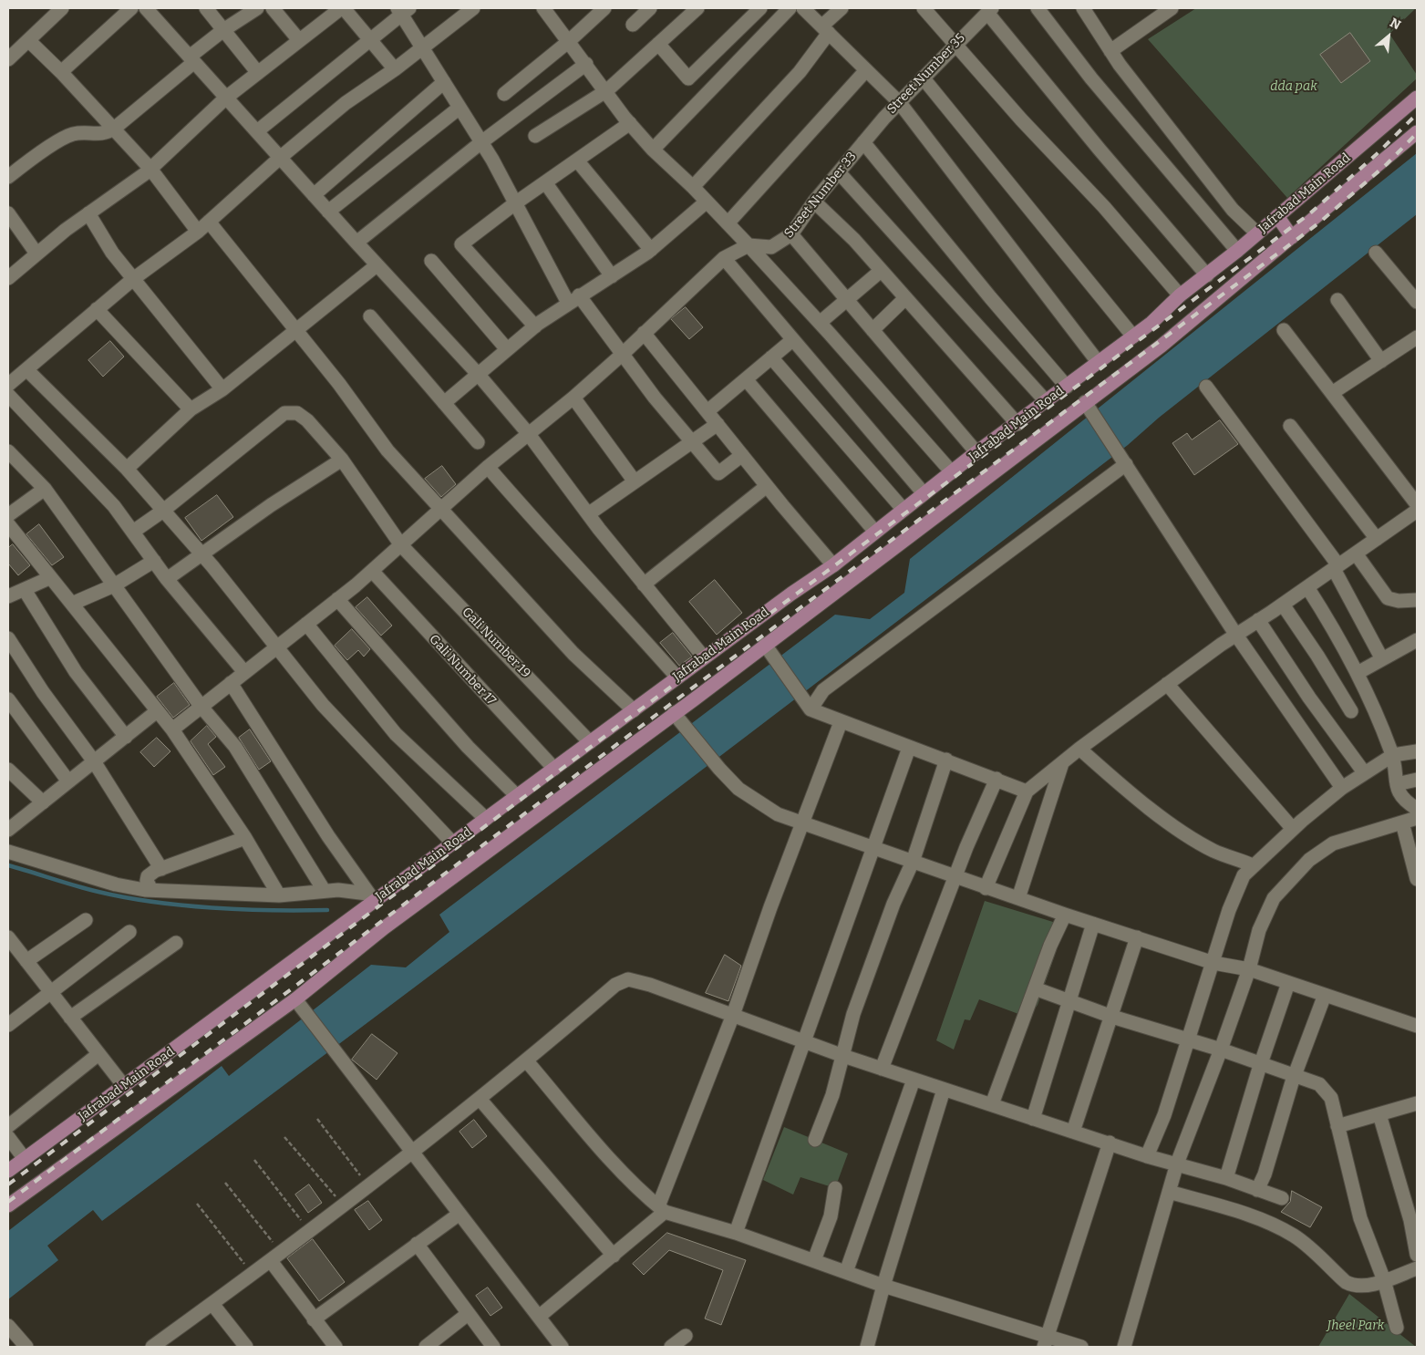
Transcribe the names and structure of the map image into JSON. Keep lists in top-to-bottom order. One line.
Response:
{"streets":{"main road":["Jafrabad Main Road"],"street":["Street Number 35","Street Number 33","Gali Number 19","Gali Number 17"]},"crossings":[["Street Number 35","Street Number 33"],["Jafrabad Main Road","Gali Number 19"],["Jafrabad Main Road","Gali Number 17"]],"parks":["dda pak","Jheel Park"],"north":"top right"}
